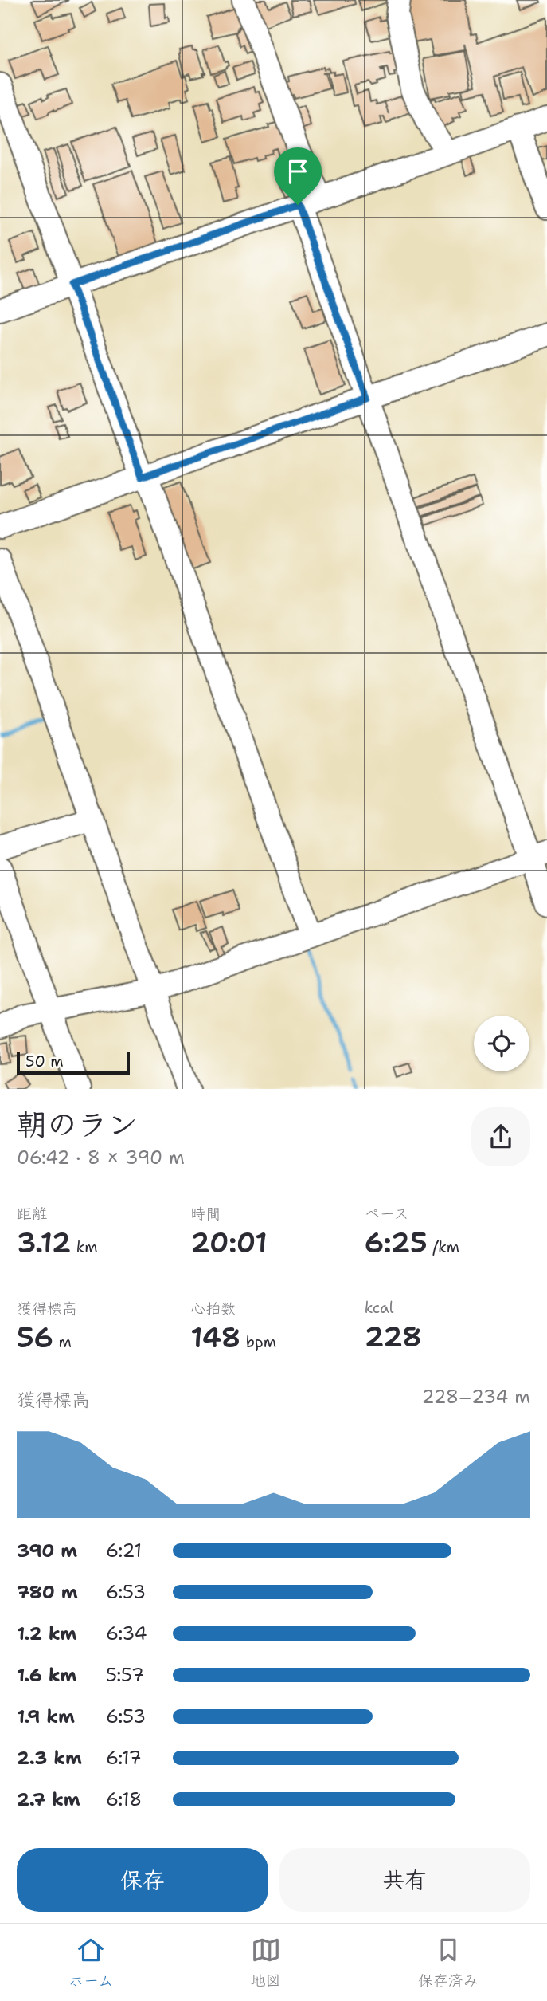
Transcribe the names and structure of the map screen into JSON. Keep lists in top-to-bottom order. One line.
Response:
{"scale_bar":"50 m","page":{"scale":"50 m","heading":["朝のラン","06:42 · 8 × 390 m"],"stats":[["距離","3.12 km"],["時間","20:01"],["ペース","6:25 /km"],["獲得標高","56 m"],["心拍数","148 bpm"],["kcal","228"]],"chart":["獲得標高","228–234 m"],"list":[{"name":"390 m","note":"6:21"},{"name":"780 m","note":"6:53"},{"name":"1.2 km","note":"6:34"},{"name":"1.6 km","note":"5:57"},{"name":"1.9 km","note":"6:53"},{"name":"2.3 km","note":"6:17"},{"name":"2.7 km","note":"6:18"}],"buttons":["保存","共有"],"tabs":["ホーム","地図","保存済み"]}}
